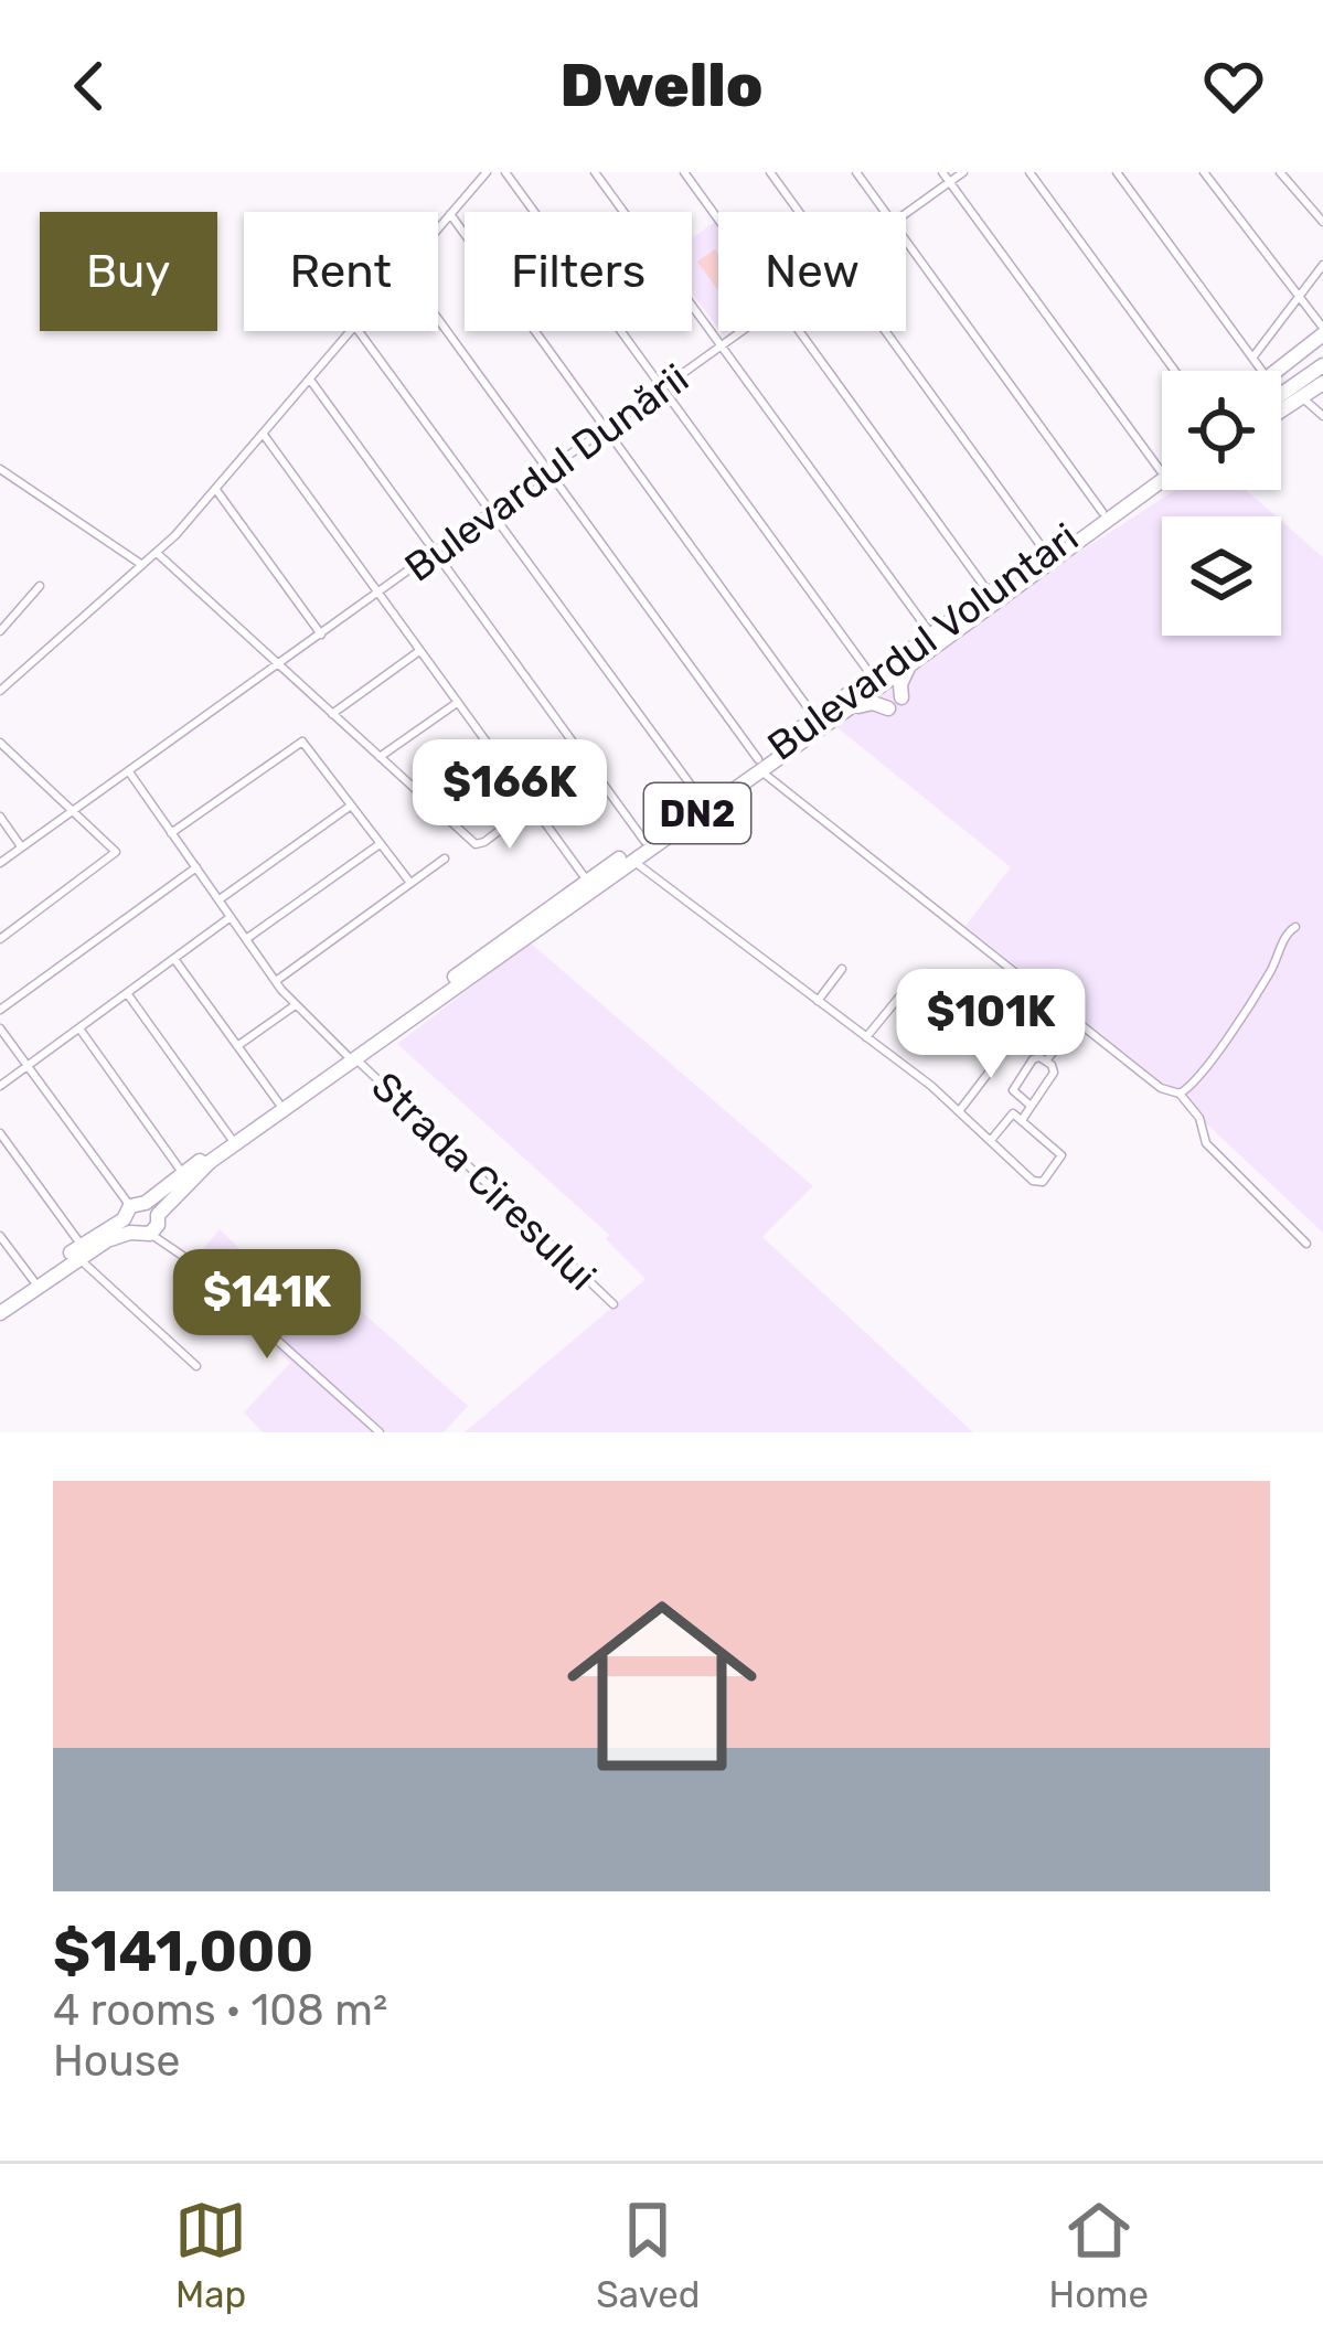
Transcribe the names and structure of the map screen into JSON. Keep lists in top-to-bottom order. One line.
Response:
{"streets":{"highway":["Bulevardul Voluntari","DN2"],"street":["Bulevardul Dunării","Strada Ciresului"]},"crossings":[["Bulevardul Dunării","Strada Ciresului"],["Bulevardul Voluntari","Strada Ciresului"]],"page":{"header":"Dwello","chip":["Buy","Rent","Filters","New"],"price":["$166K","$101K","$141K"],"list":[{"name":"$141,000","note":"4 rooms · 108 m² · House"}],"tabs":["Map","Saved","Home"]}}
